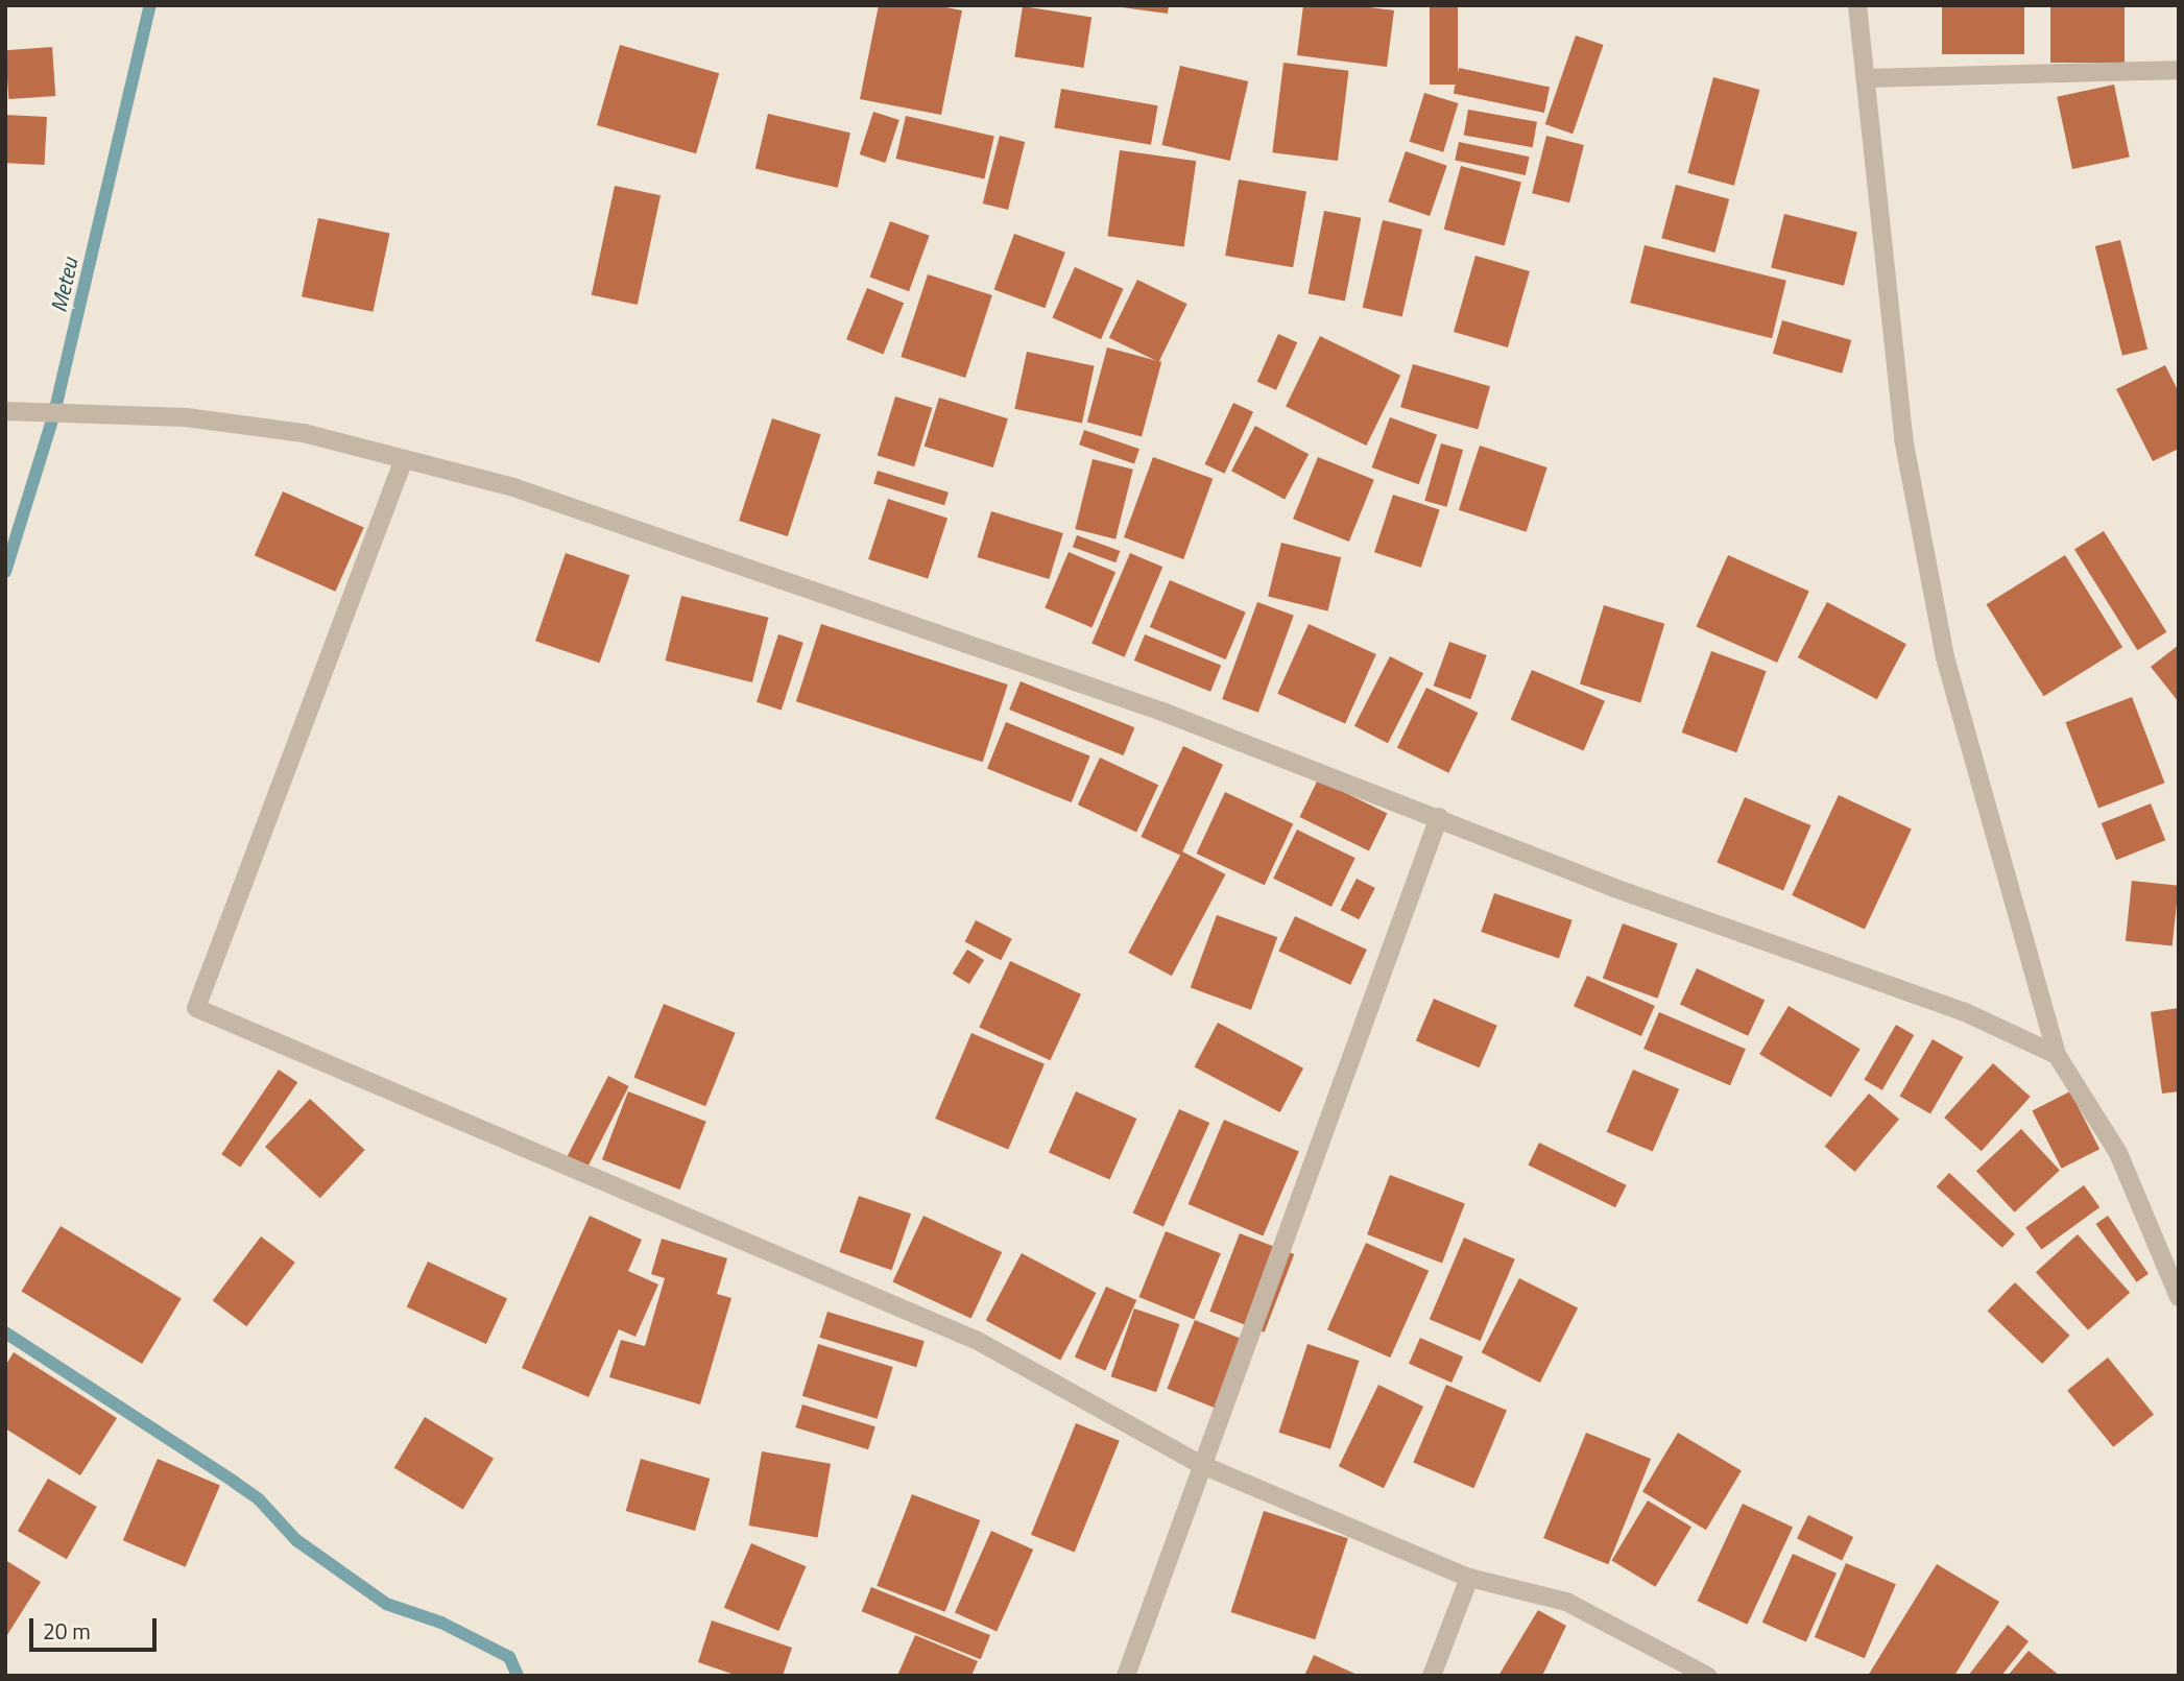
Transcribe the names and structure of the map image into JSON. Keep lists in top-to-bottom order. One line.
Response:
{"water":["Meteu"],"scale_bar":"20 m"}
